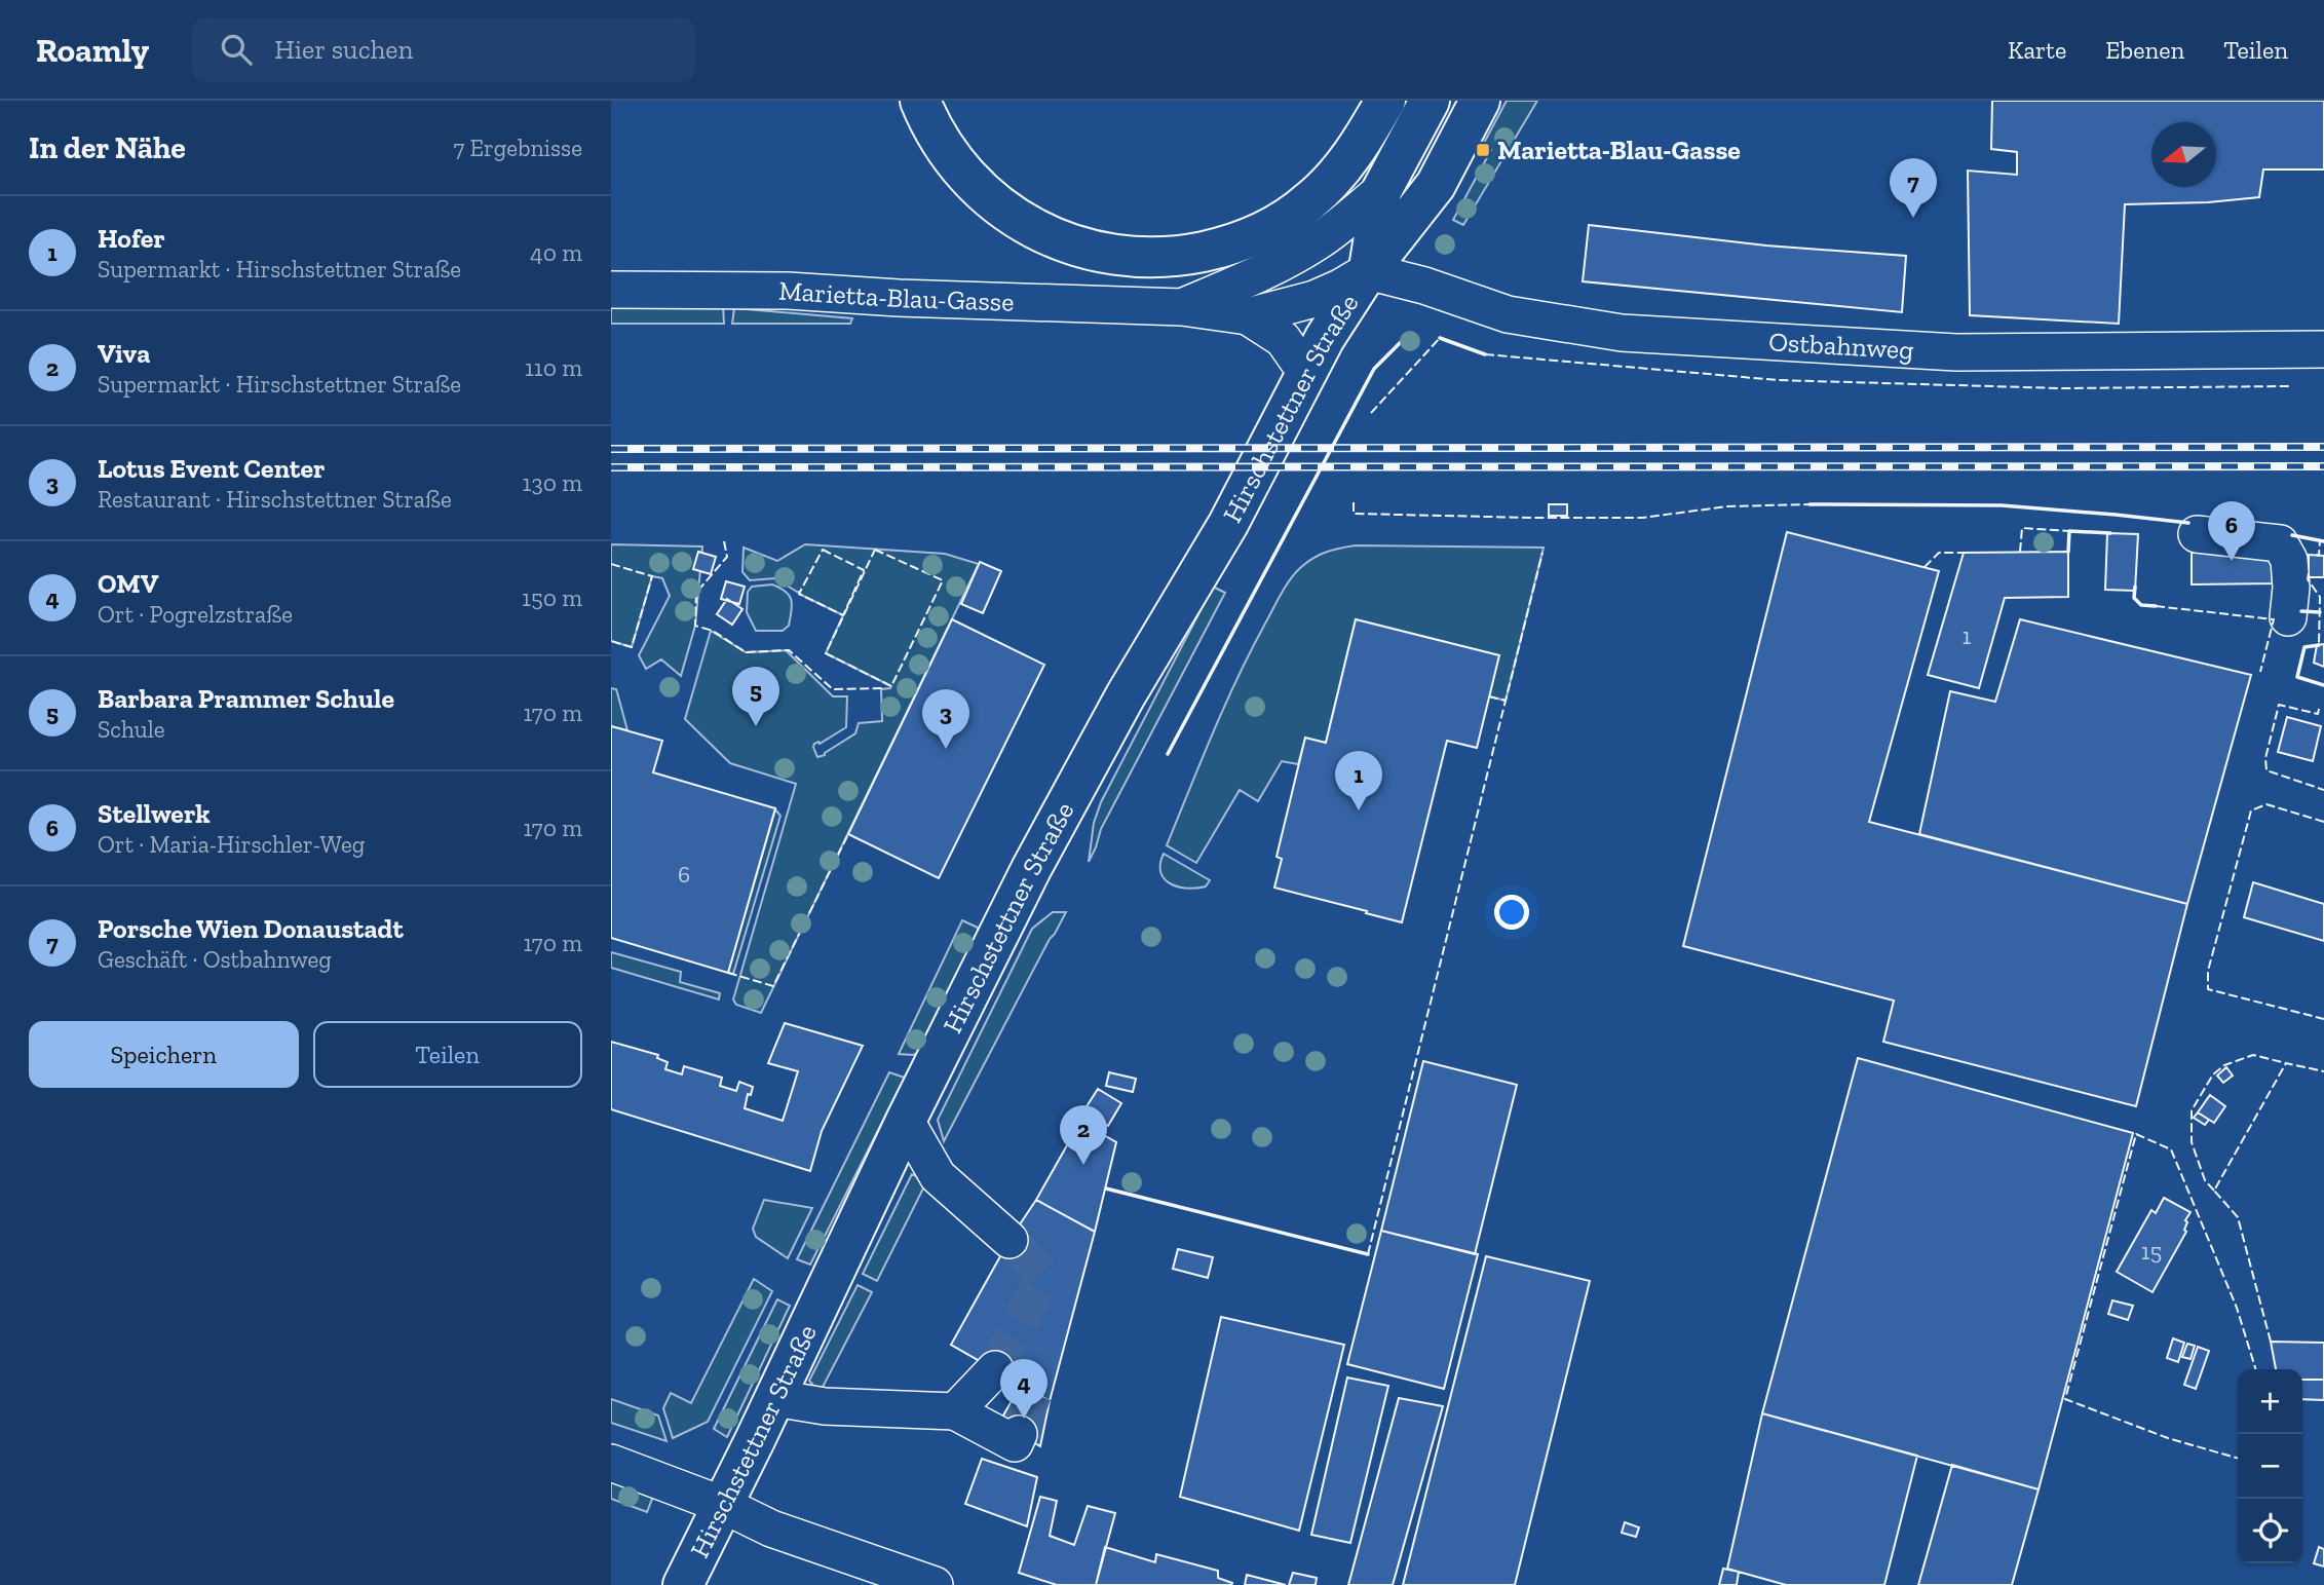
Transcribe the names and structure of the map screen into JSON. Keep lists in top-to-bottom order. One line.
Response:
{"streets":{"main road":["Hirschstettner Straße"],"street":["Marietta-Blau-Gasse","Ostbahnweg"]},"crossings":[["Marietta-Blau-Gasse","Ostbahnweg"],["Marietta-Blau-Gasse","Hirschstettner Straße"],["Ostbahnweg","Hirschstettner Straße"]],"places":{"transit":["Marietta-Blau-Gasse"]},"house_numbers":["1","6","15"],"north":"left","page":{"header":"Roamly","search":"Hier suchen","nav":["Karte","Ebenen","Teilen"],"heading":["In der Nähe","7 Ergebnisse"],"pins":["7","6","5","3","1","2","4"],"list":[{"mark":"1","name":"Hofer","note":"Supermarkt · Hirschstettner Straße","value":"40 m"},{"mark":"2","name":"Viva","note":"Supermarkt · Hirschstettner Straße","value":"110 m"},{"mark":"3","name":"Lotus Event Center","note":"Restaurant · Hirschstettner Straße","value":"130 m"},{"mark":"4","name":"OMV","note":"Ort · Pogrelzstraße","value":"150 m"},{"mark":"5","name":"Barbara Prammer Schule","note":"Schule","value":"170 m"},{"mark":"6","name":"Stellwerk","note":"Ort · Maria-Hirschler-Weg","value":"170 m"},{"mark":"7","name":"Porsche Wien Donaustadt","note":"Geschäft · Ostbahnweg","value":"170 m"}],"buttons":["Speichern","Teilen"],"map_buttons":["+","−"]}}
